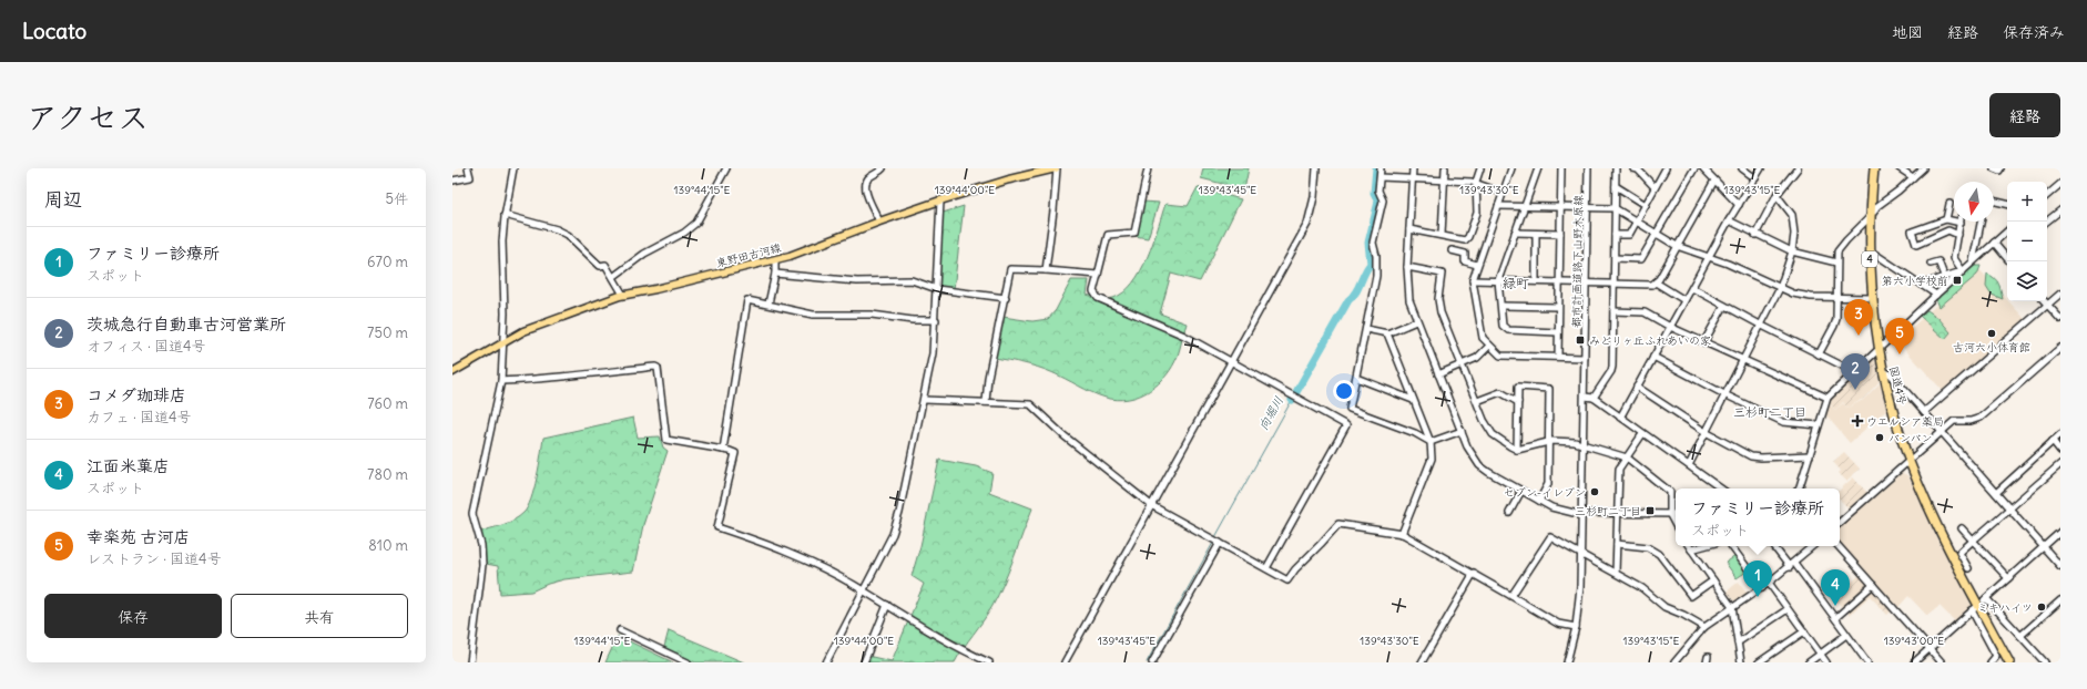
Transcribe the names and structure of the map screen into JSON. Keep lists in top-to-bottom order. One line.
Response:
{"streets":{"highway":["4","国道4号"],"main road":["東野田古河線"],"street":["都市計画道路下山野木原線"]},"districts":["緑町","三杉町二丁目"],"water":["向堀川"],"places":{"transit":["第六小学校前","みどりヶ丘ふれあいの家","三杉町二丁目"],"other":["古河六小体育館","バンバン","セブン-イレブン","ミキハイツ"],"health":["ウエルシア薬局"]},"north":"bottom","page":{"header":"Locato","nav":["地図","経路","保存済み"],"title":"アクセス","buttons":["経路",["保存","共有"]],"heading":["周辺","5件"],"map_buttons":["+","−"],"list":[{"mark":"1","name":"ファミリー診療所","note":"スポット","value":"670 m"},{"mark":"2","name":"茨城急行自動車古河営業所","note":"オフィス · 国道4号","value":"750 m"},{"mark":"3","name":"コメダ珈琲店","note":"カフェ · 国道4号","value":"760 m"},{"mark":"4","name":"江面米菓店","note":"スポット","value":"780 m"},{"mark":"5","name":"幸楽苑 古河店","note":"レストラン · 国道4号","value":"810 m"}],"pins":["3","5","2","1","4"],"popup":["ファミリー診療所","スポット"]},"coordinates":["139°44'15\"E","139°44'00\"E","139°43'45\"E","139°43'30\"E","139°43'15\"E","139°43'00\"E"]}
